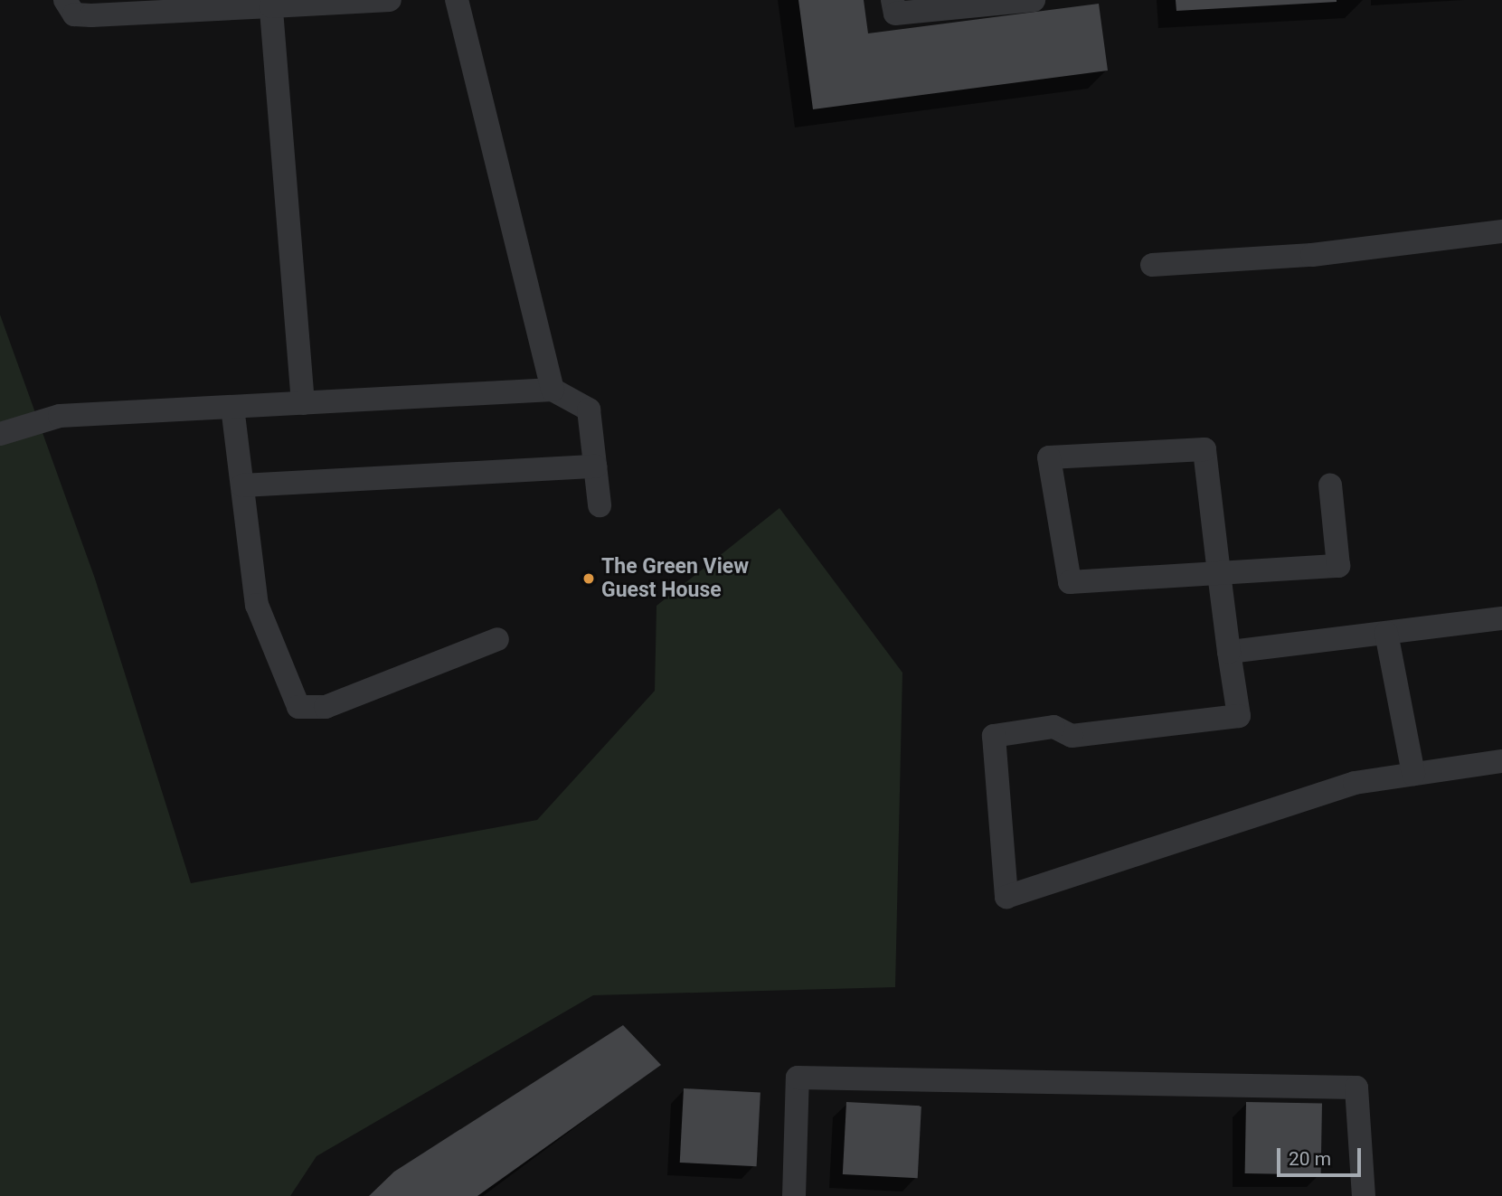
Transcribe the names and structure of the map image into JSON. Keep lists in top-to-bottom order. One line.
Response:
{"places":["The Green View Guest House"],"scale_bar":"20 m"}
